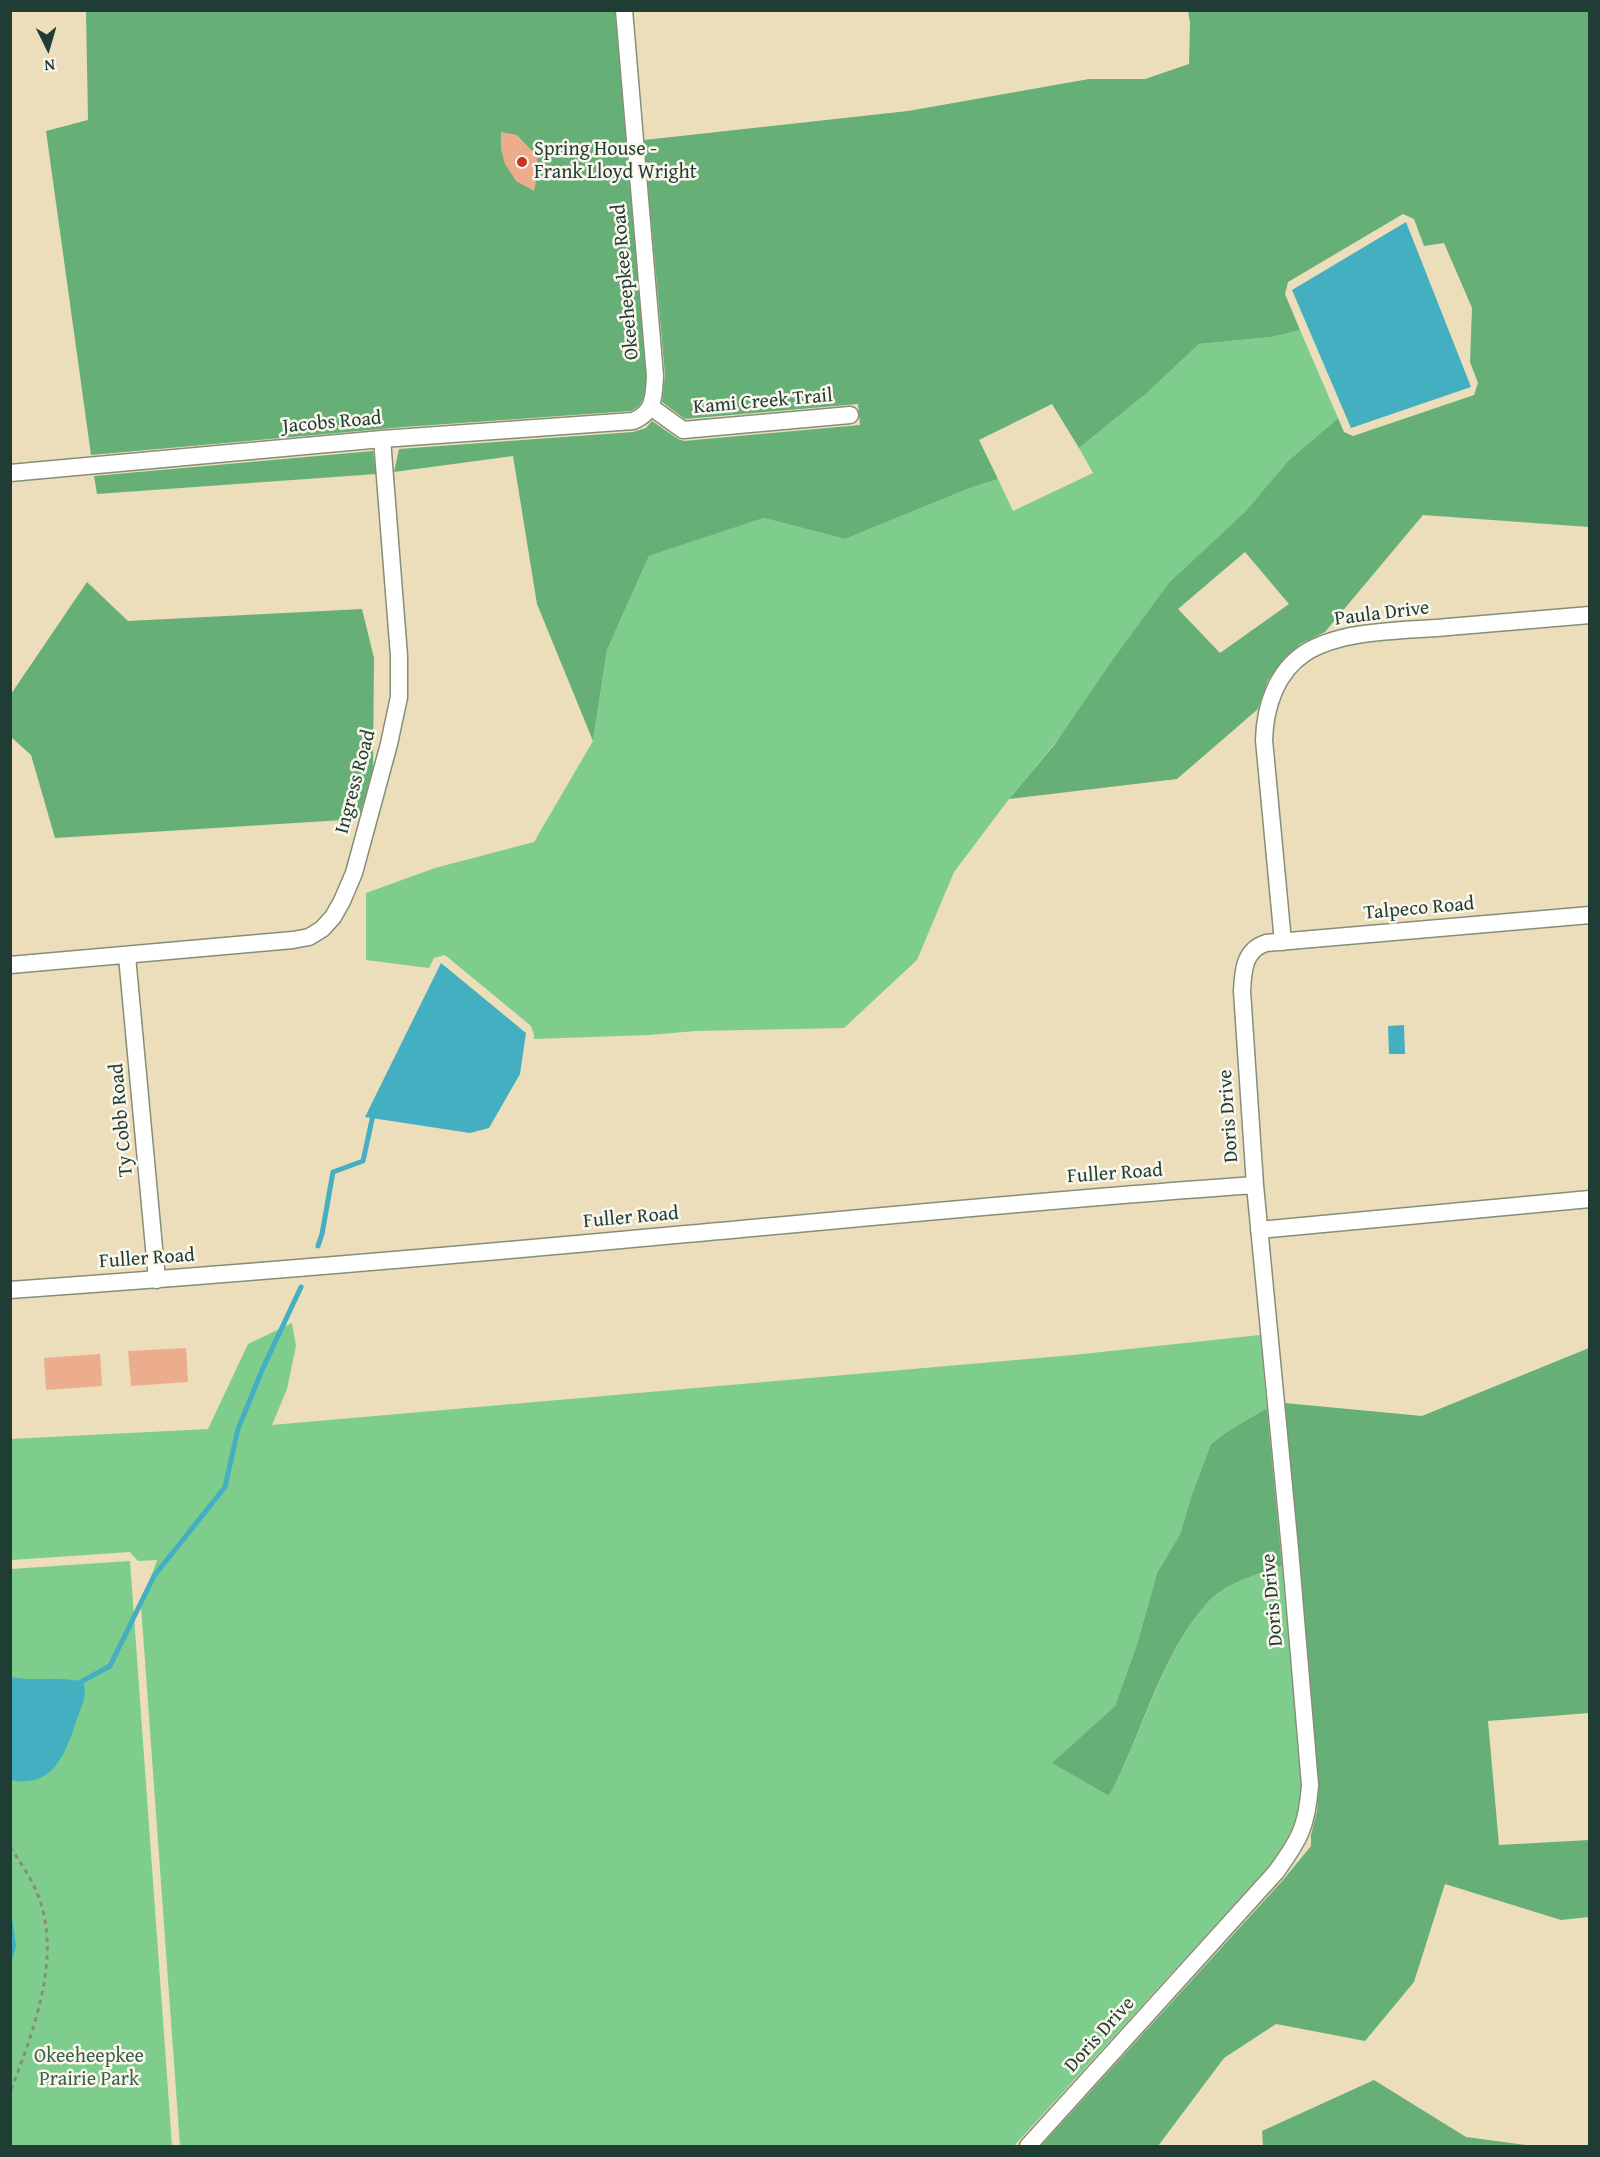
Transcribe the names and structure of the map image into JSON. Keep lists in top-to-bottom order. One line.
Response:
{"streets":{"street":["Okeeheepkee Road","Kami Creek Trail","Jacobs Road","Paula Drive","Ingress Road","Talpeco Road","Doris Drive","Ty Cobb Road","Fuller Road"]},"crossings":[["Okeeheepkee Road","Kami Creek Trail"],["Okeeheepkee Road","Jacobs Road"],["Kami Creek Trail","Jacobs Road"],["Jacobs Road","Ingress Road"],["Paula Drive","Talpeco Road"],["Ingress Road","Ty Cobb Road"],["Talpeco Road","Doris Drive"],["Doris Drive","Fuller Road"],["Ty Cobb Road","Fuller Road"]],"parks":["Okeeheepkee Prairie Park"],"places":["Spring House - Frank Lloyd Wright"],"north":"bottom"}
